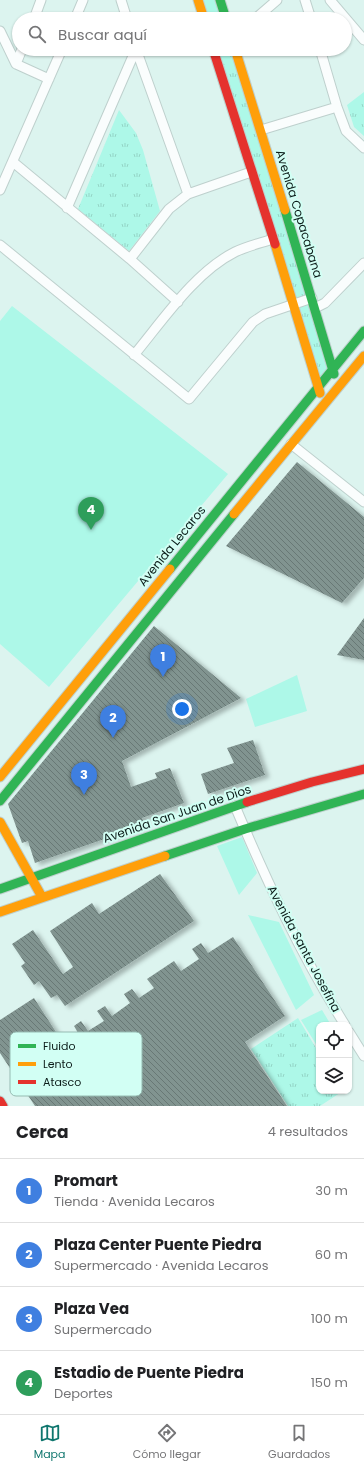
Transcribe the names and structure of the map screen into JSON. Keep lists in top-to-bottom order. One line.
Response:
{"streets":{"main road":["Avenida Copacabana","Avenida Lecaros","Avenida San Juan de Dios"],"street":["Avenida Santa Josefina"]},"crossings":[["Avenida Copacabana","Avenida Lecaros"],["Avenida San Juan de Dios","Avenida Santa Josefina"]],"legend":["Fluido","Lento","Atasco"],"page":{"search":"Buscar aquí","pins":["4","1","2","3"],"heading":["Cerca","4 resultados"],"list":[{"mark":"1","name":"Promart","note":"Tienda · Avenida Lecaros","value":"30 m"},{"mark":"2","name":"Plaza Center Puente Piedra","note":"Supermercado · Avenida Lecaros","value":"60 m"},{"mark":"3","name":"Plaza Vea","note":"Supermercado","value":"100 m"},{"mark":"4","name":"Estadio de Puente Piedra","note":"Deportes","value":"150 m"}],"nav":["Mapa","Cómo llegar","Guardados"]}}
